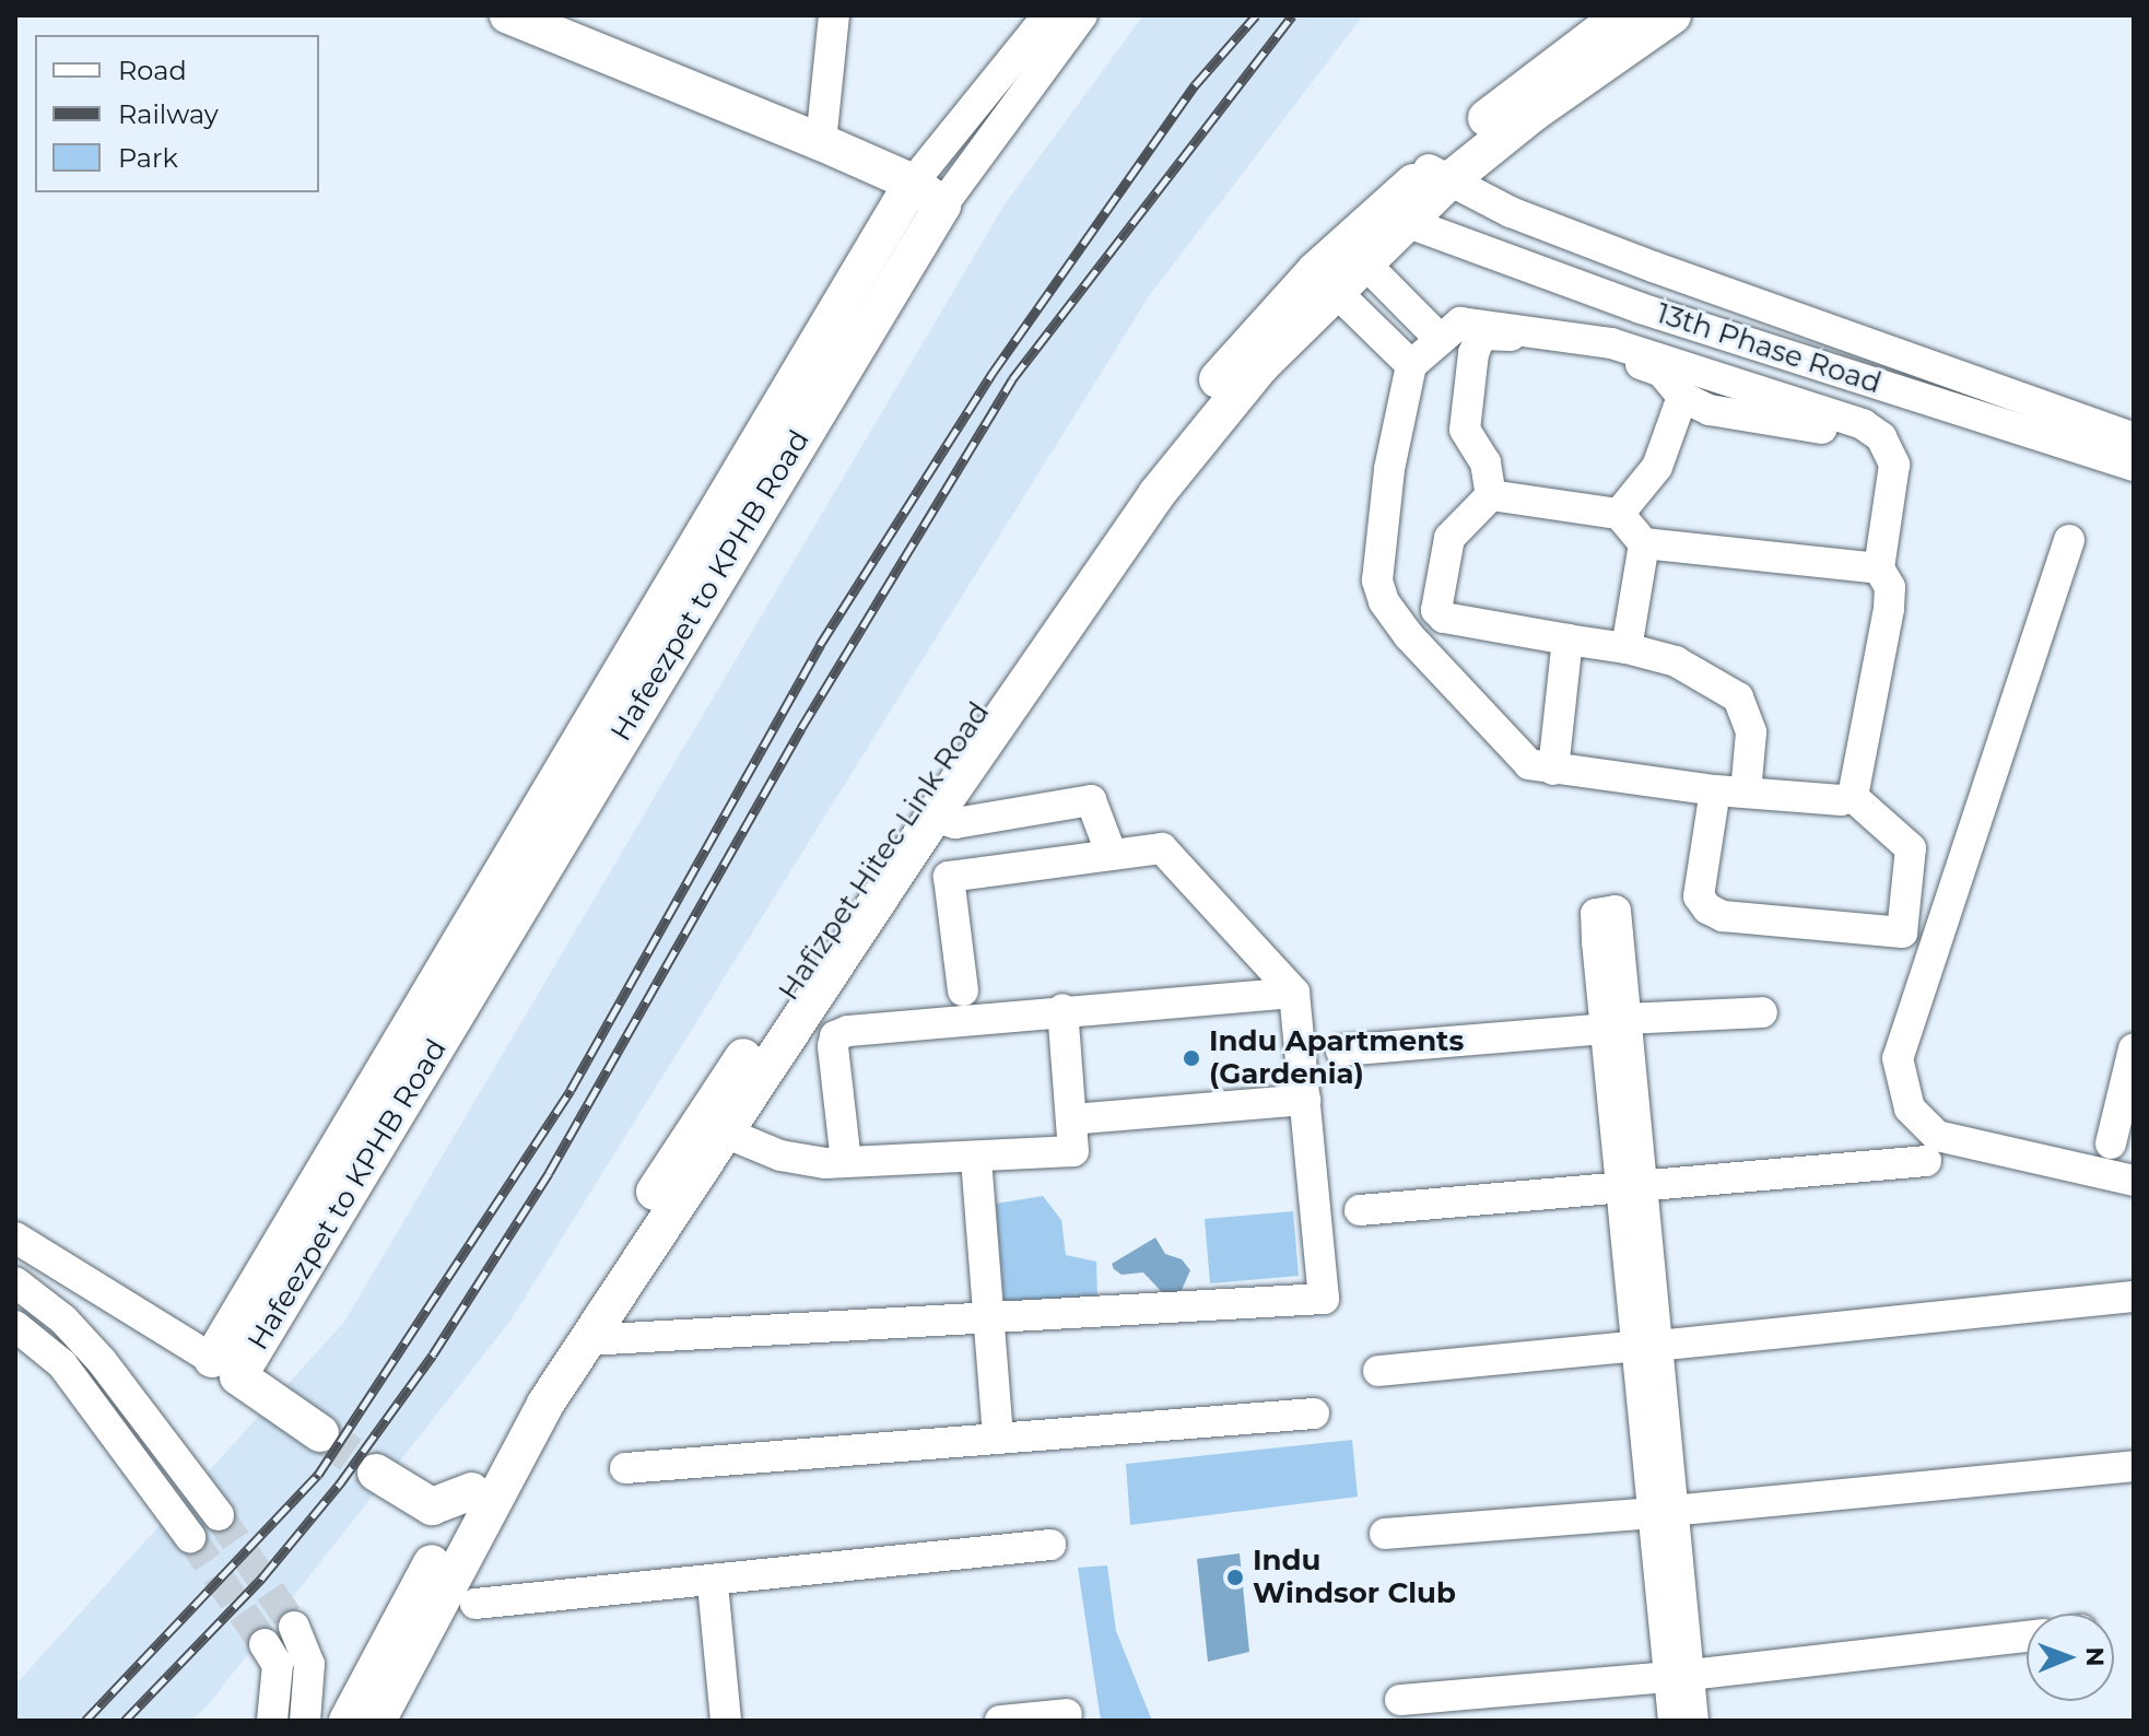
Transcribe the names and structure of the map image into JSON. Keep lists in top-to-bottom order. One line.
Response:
{"streets":{"main road":["Hafeezpet to KPHB Road","Hafizpet Hitec Link Road"],"street":["13th Phase Road"]},"crossings":[["13th Phase Road","Hafizpet Hitec Link Road"]],"places":["Indu Apartments (Gardenia)","Indu Windsor Club"],"legend":["Road","Railway","Park"],"north":"right"}
